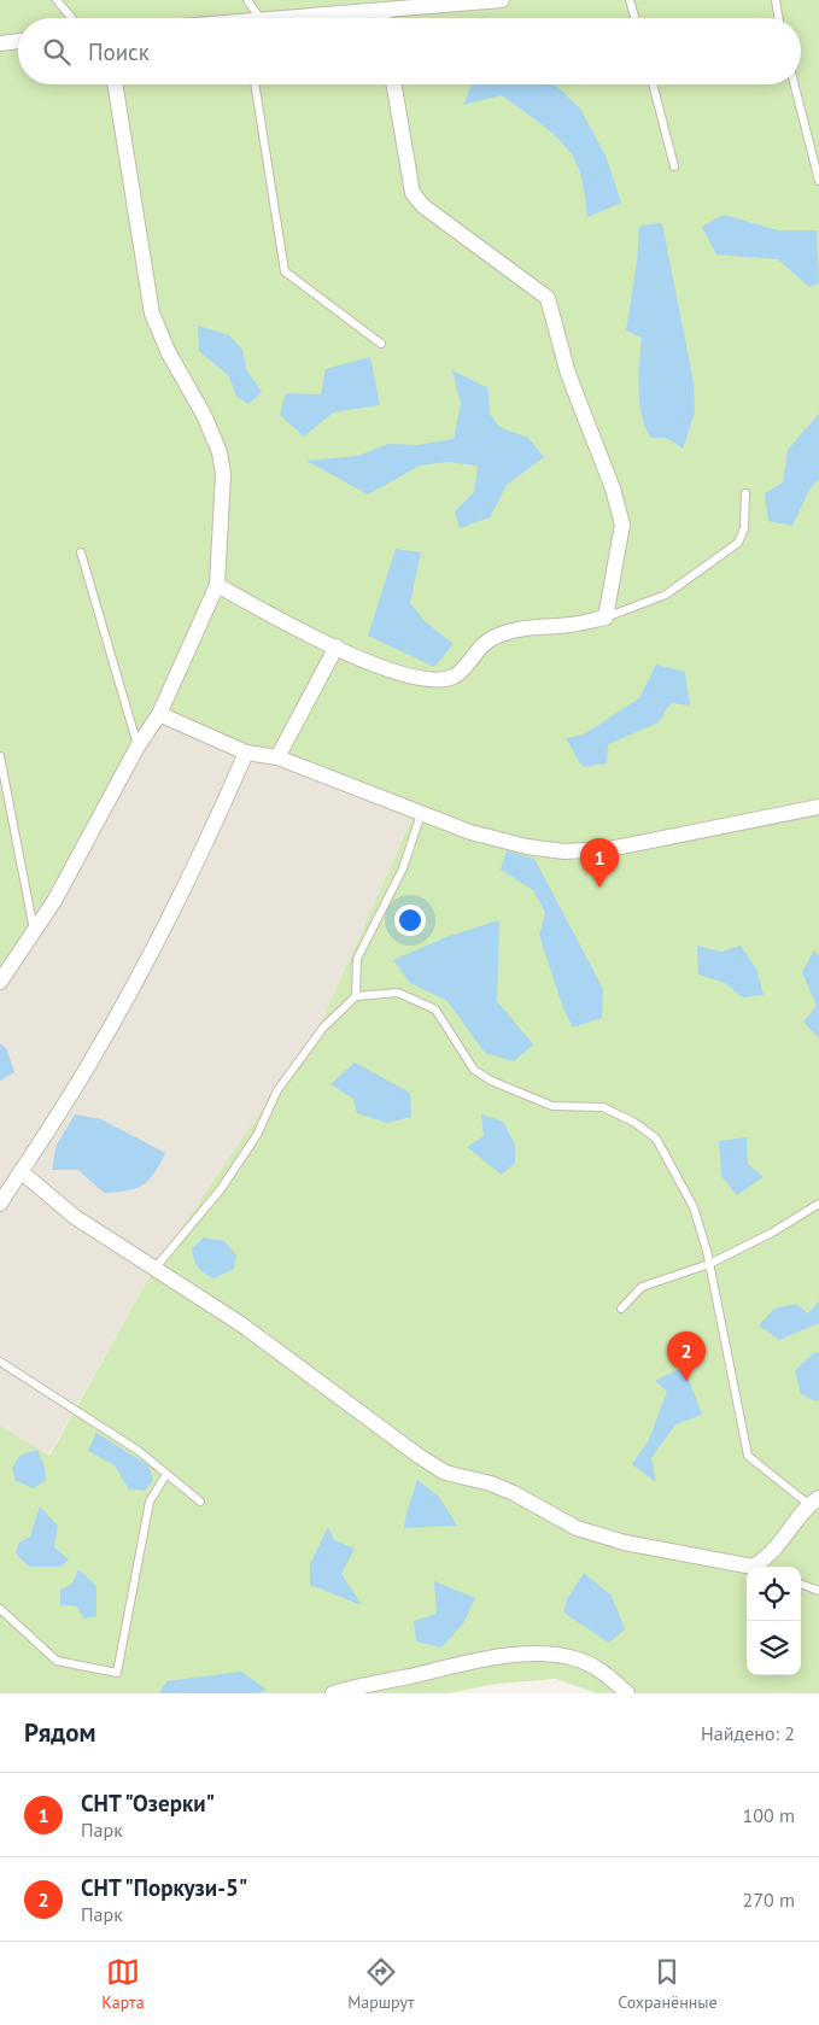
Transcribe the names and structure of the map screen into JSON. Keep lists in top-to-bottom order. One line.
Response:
{"page":{"search":"Поиск","pins":["1","2"],"heading":["Рядом","Найдено: 2"],"list":[{"mark":"1","name":"СНТ \"Озерки\"","note":"Парк","value":"100 m"},{"mark":"2","name":"СНТ \"Поркузи-5\"","note":"Парк","value":"270 m"}],"nav":["Карта","Маршрут","Сохранённые"]}}
